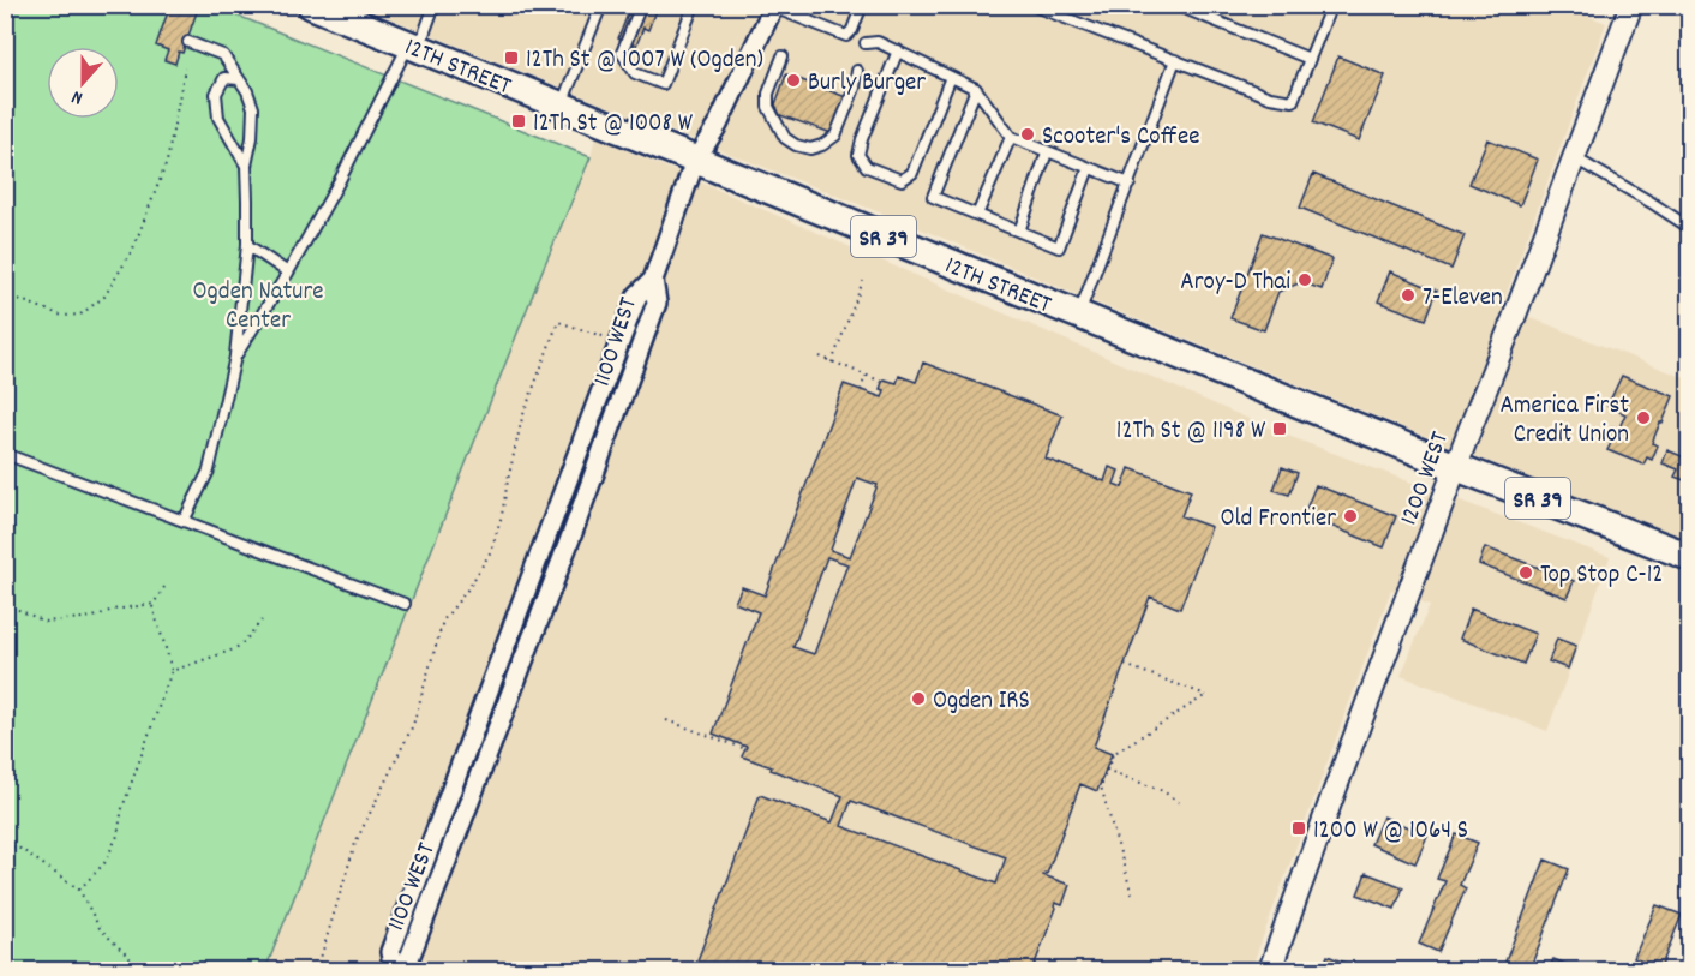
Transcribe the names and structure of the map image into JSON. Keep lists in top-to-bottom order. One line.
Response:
{"streets":{"main road":["12TH STREET","SR 39"],"street":["1100 WEST","1200 WEST"]},"crossings":[["12TH STREET","1100 WEST"],["12TH STREET","1200 WEST"]],"parks":["Ogden Nature Center"],"places":{"transit":["12Th St @ 1007 W (Ogden)","12Th St @ 1008 W","12Th St @ 1198 W","1200 W @ 1064 S"],"other":["Burly Burger","Scooter's Coffee","Aroy-D Thai","7-Eleven","America First Credit Union","Old Frontier","Top Stop C-12","Ogden IRS"]},"north":"bottom"}
